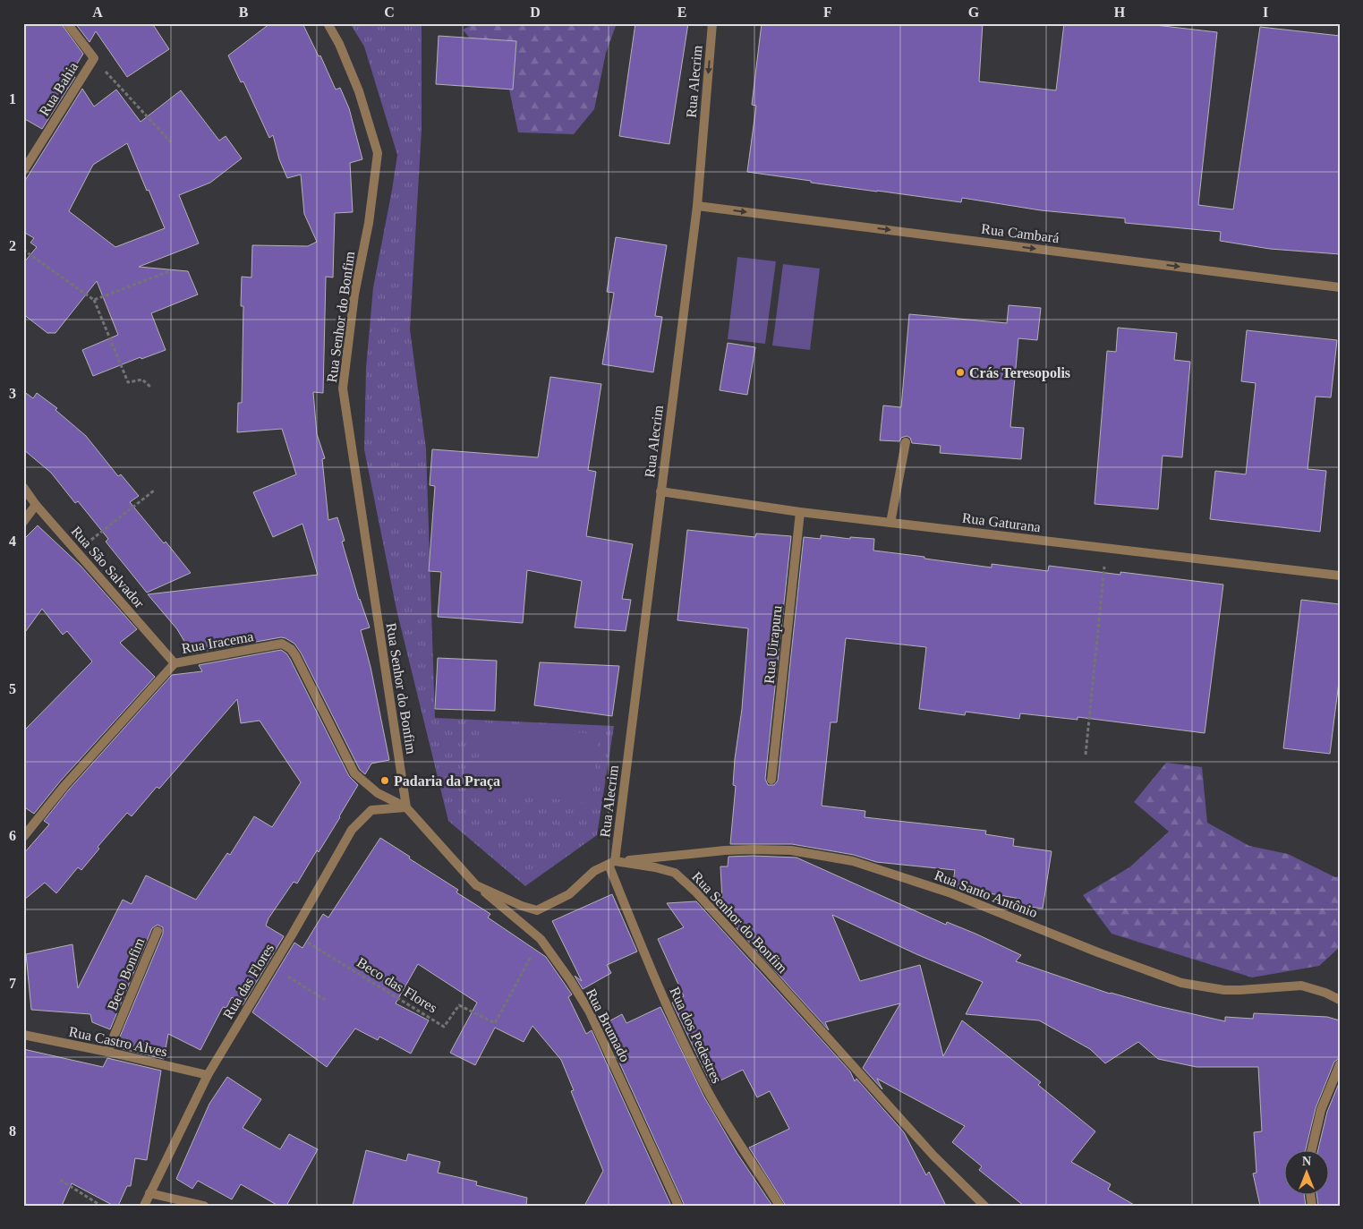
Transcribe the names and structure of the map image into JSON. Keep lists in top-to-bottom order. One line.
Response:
{"streets":{"street":["Rua Alecrim","Rua Bahia","Rua Cambará","Rua Senhor do Bonfim","Rua Gaturana","Rua São Salvador","Rua Iracema","Rua Uirapuru","Rua Santo Antônio","Beco Bonfim","Rua das Flores","Rua Brumado","Rua dos Pedestres","Rua Castro Alves"],"path":["Beco das Flores"]},"crossings":[["Rua Alecrim","Rua Cambará"],["Rua Alecrim","Rua Senhor do Bonfim"],["Rua Alecrim","Rua Gaturana"],["Rua Alecrim","Rua Santo Antônio"],["Rua Alecrim","Rua dos Pedestres"],["Rua Senhor do Bonfim","Rua Iracema"],["Rua Senhor do Bonfim","Rua Santo Antônio"],["Rua Senhor do Bonfim","Rua das Flores"],["Rua Senhor do Bonfim","Rua dos Pedestres"],["Rua Gaturana","Rua Uirapuru"],["Rua São Salvador","Rua Iracema"],["Rua Iracema","Rua das Flores"],["Rua Santo Antônio","Rua dos Pedestres"],["Beco Bonfim","Rua Castro Alves"],["Rua das Flores","Beco das Flores"],["Rua das Flores","Rua Castro Alves"],["Beco das Flores","Rua Brumado"]],"one_way":["Rua Cambará"],"places":["Crás Teresopolis","Padaria da Praça"],"north":"top","grid":{"columns":["A","B","C","D","E","F","G","H","I"],"rows":["1","2","3","4","5","6","7","8"]}}
